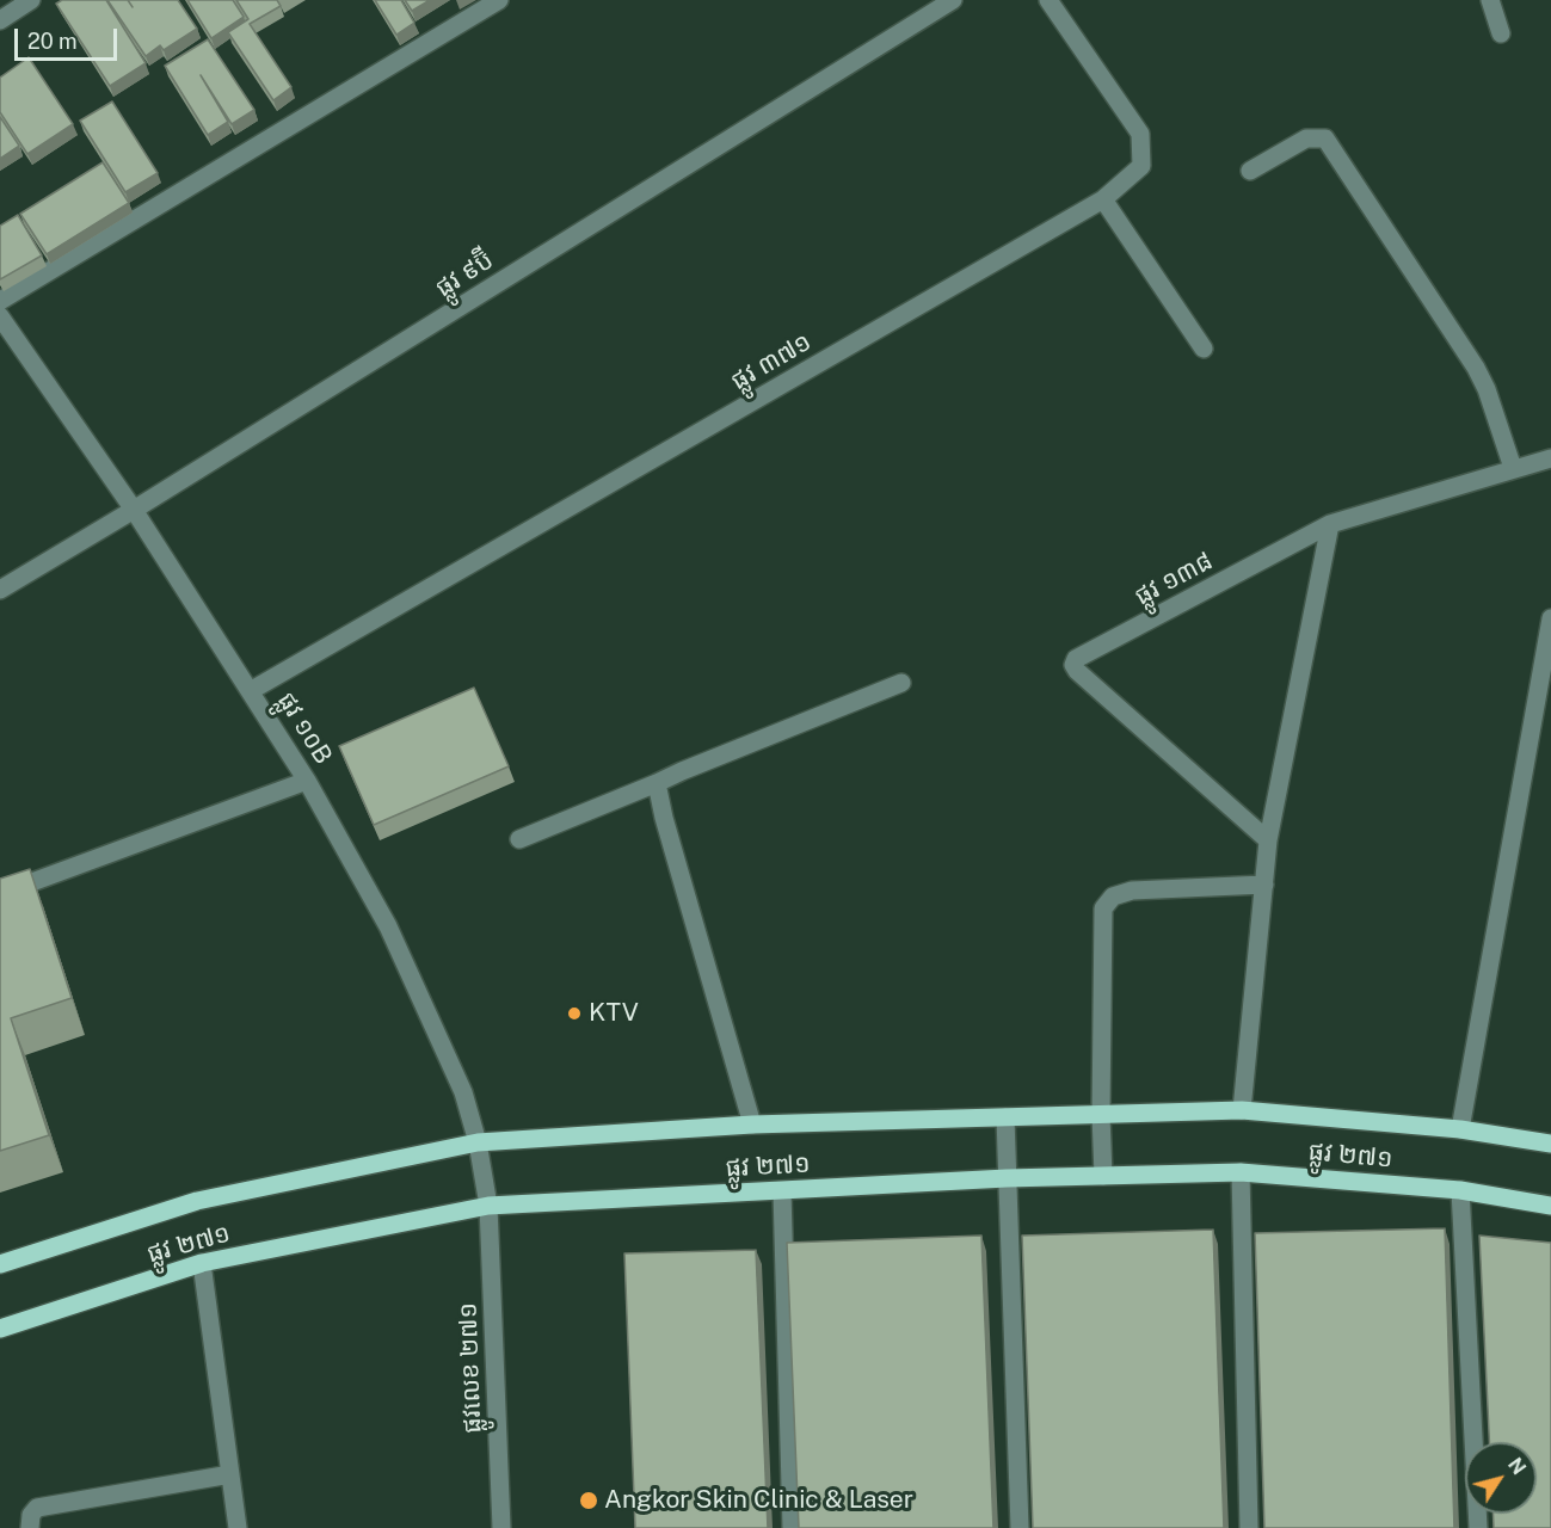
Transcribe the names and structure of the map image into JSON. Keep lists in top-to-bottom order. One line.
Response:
{"streets":{"main road":["ផ្លូវ ២៧១"],"street":["ផ្លូវ ៩ប៊ី","ផ្លូវ ៣៧១","ផ្លូវ ១៣៨","ផ្លូវ ១០B","ផ្លូវលេខ ២៧១"]},"crossings":[["ផ្លូវ ៩ប៊ី","ផ្លូវ ១០B"],["ផ្លូវ ៣៧១","ផ្លូវ ១០B"],["ផ្លូវ ១០B","ផ្លូវ ២៧១"],["ផ្លូវ ១០B","ផ្លូវលេខ ២៧១"],["ផ្លូវ ២៧១","ផ្លូវលេខ ២៧១"]],"places":["KTV","Angkor Skin Clinic & Laser"],"scale_bar":"20 m","north":"top right"}
